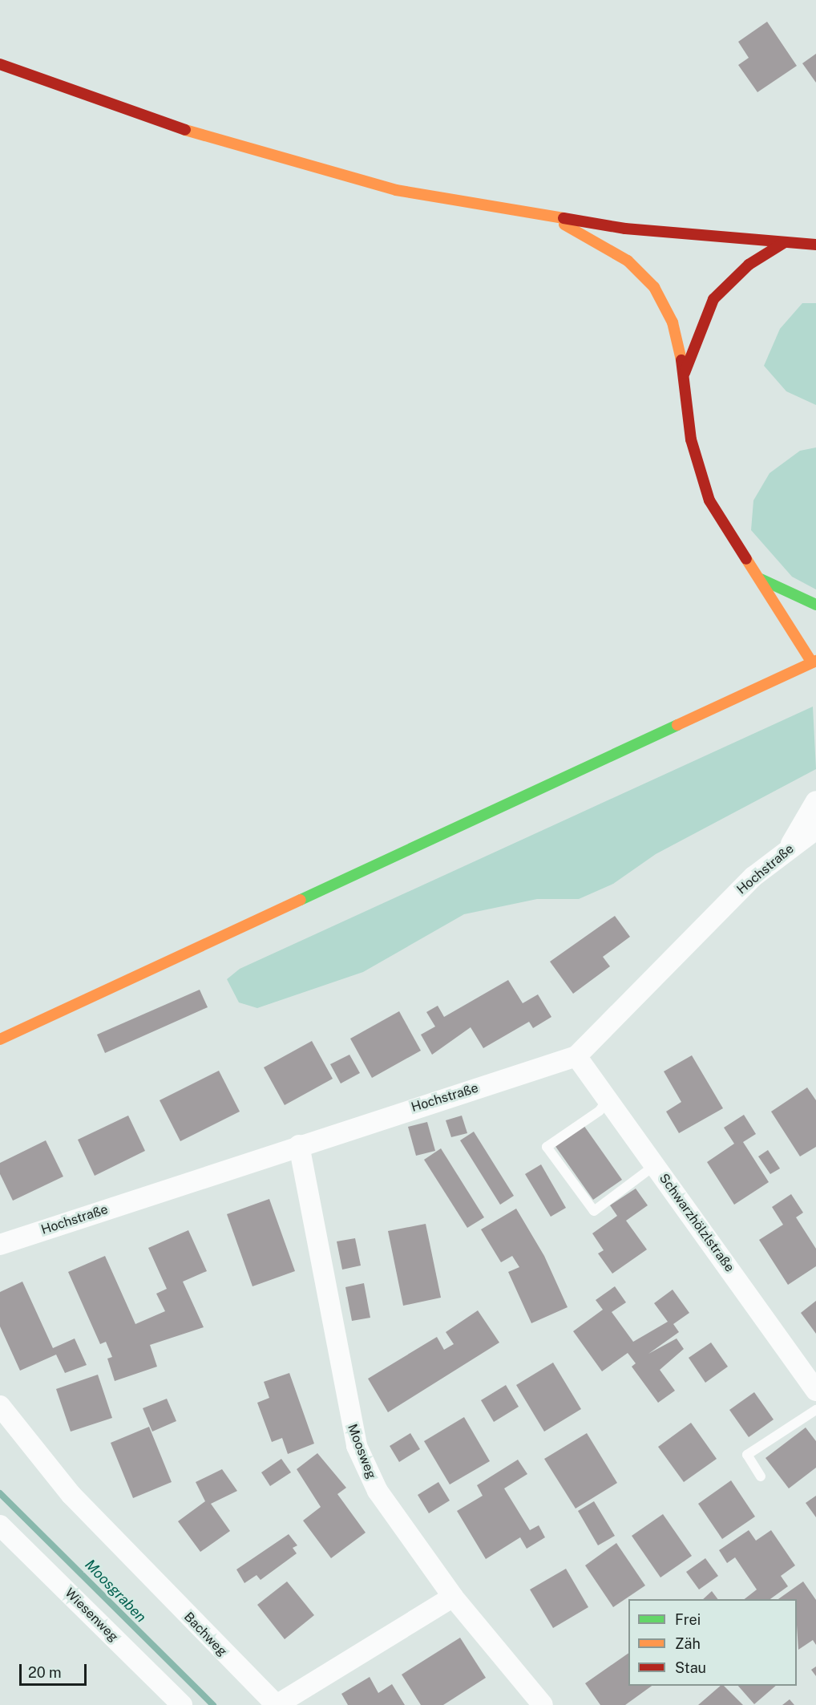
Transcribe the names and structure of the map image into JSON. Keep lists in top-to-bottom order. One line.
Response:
{"streets":{"street":["Hochstraße","Schwarzhölzlstraße","Moosweg","Wiesenweg","Bachweg"]},"crossings":[["Hochstraße","Schwarzhölzlstraße"],["Hochstraße","Moosweg"],["Moosweg","Bachweg"]],"water":["Moosgraben"],"legend":["Frei","Zäh","Stau"],"scale_bar":"20 m"}
